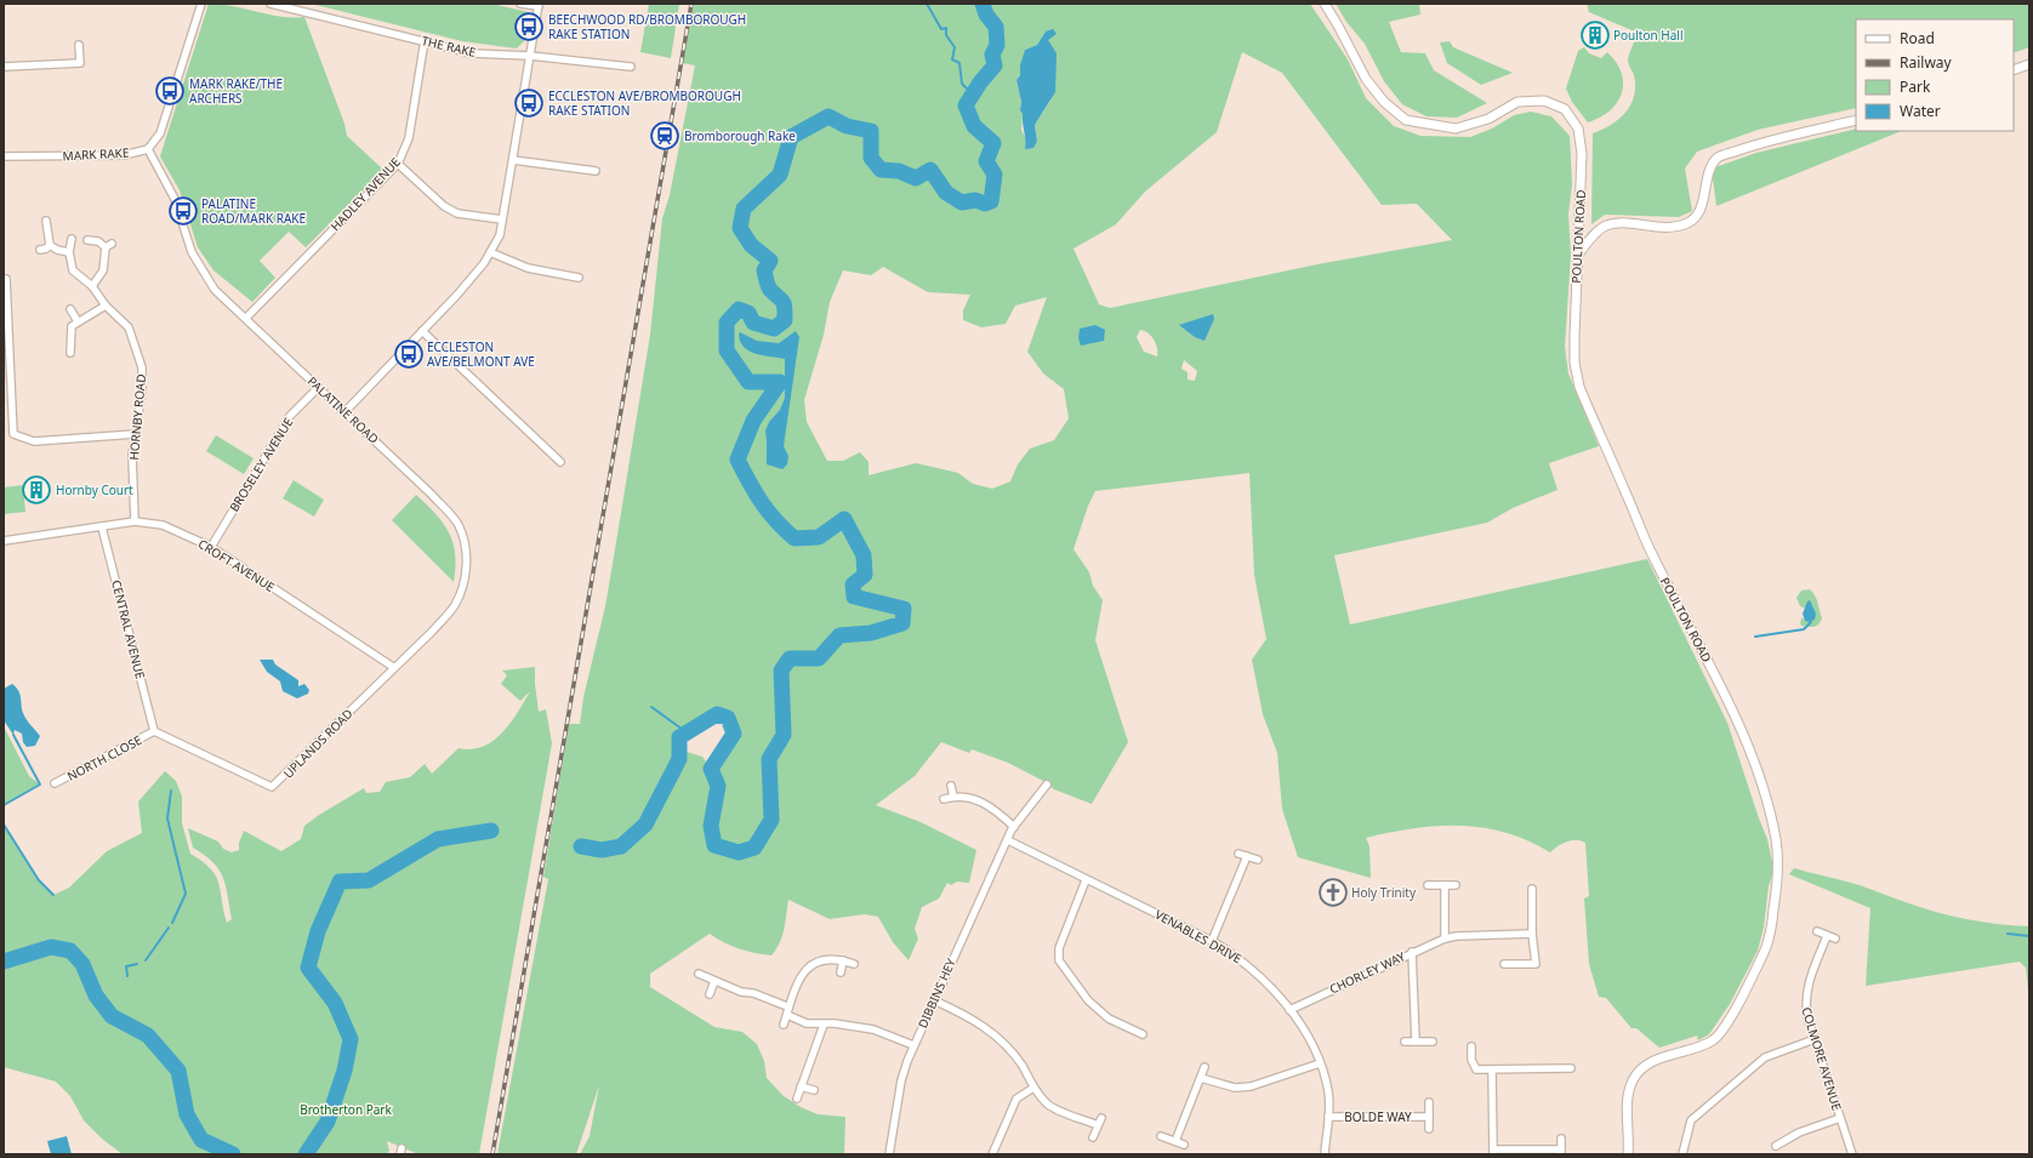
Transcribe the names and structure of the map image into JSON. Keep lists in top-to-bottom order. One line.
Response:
{"streets":{"street":["THE RAKE","MARK RAKE","HADLEY AVENUE","POULTON ROAD","PALATINE ROAD","HORNBY ROAD","BROSELEY AVENUE","CROFT AVENUE","CENTRAL AVENUE","UPLANDS ROAD","NORTH CLOSE","VENABLES DRIVE","CHORLEY WAY","DIBBINS HEY","COLMORE AVENUE","BOLDE WAY"]},"crossings":[["THE RAKE","HADLEY AVENUE"],["MARK RAKE","PALATINE ROAD"],["HADLEY AVENUE","PALATINE ROAD"],["PALATINE ROAD","BROSELEY AVENUE"],["PALATINE ROAD","CROFT AVENUE"],["PALATINE ROAD","UPLANDS ROAD"],["HORNBY ROAD","CROFT AVENUE"],["BROSELEY AVENUE","CROFT AVENUE"],["CROFT AVENUE","CENTRAL AVENUE"],["CROFT AVENUE","UPLANDS ROAD"],["CENTRAL AVENUE","UPLANDS ROAD"],["CENTRAL AVENUE","NORTH CLOSE"],["UPLANDS ROAD","NORTH CLOSE"],["VENABLES DRIVE","CHORLEY WAY"],["VENABLES DRIVE","DIBBINS HEY"],["VENABLES DRIVE","BOLDE WAY"]],"parks":["Brotherton Park"],"places":{"bus stop":["BEECHWOOD RD/BROMBOROUGH RAKE STATION","MARK RAKE/THE ARCHERS","ECCLESTON AVE/BROMBOROUGH RAKE STATION","PALATINE ROAD/MARK RAKE","ECCLESTON AVE/BELMONT AVE"],"building":["Poulton Hall","Hornby Court"],"station":["Bromborough Rake"],"church":["Holy Trinity"]},"legend":["Road","Railway","Park","Water"]}
